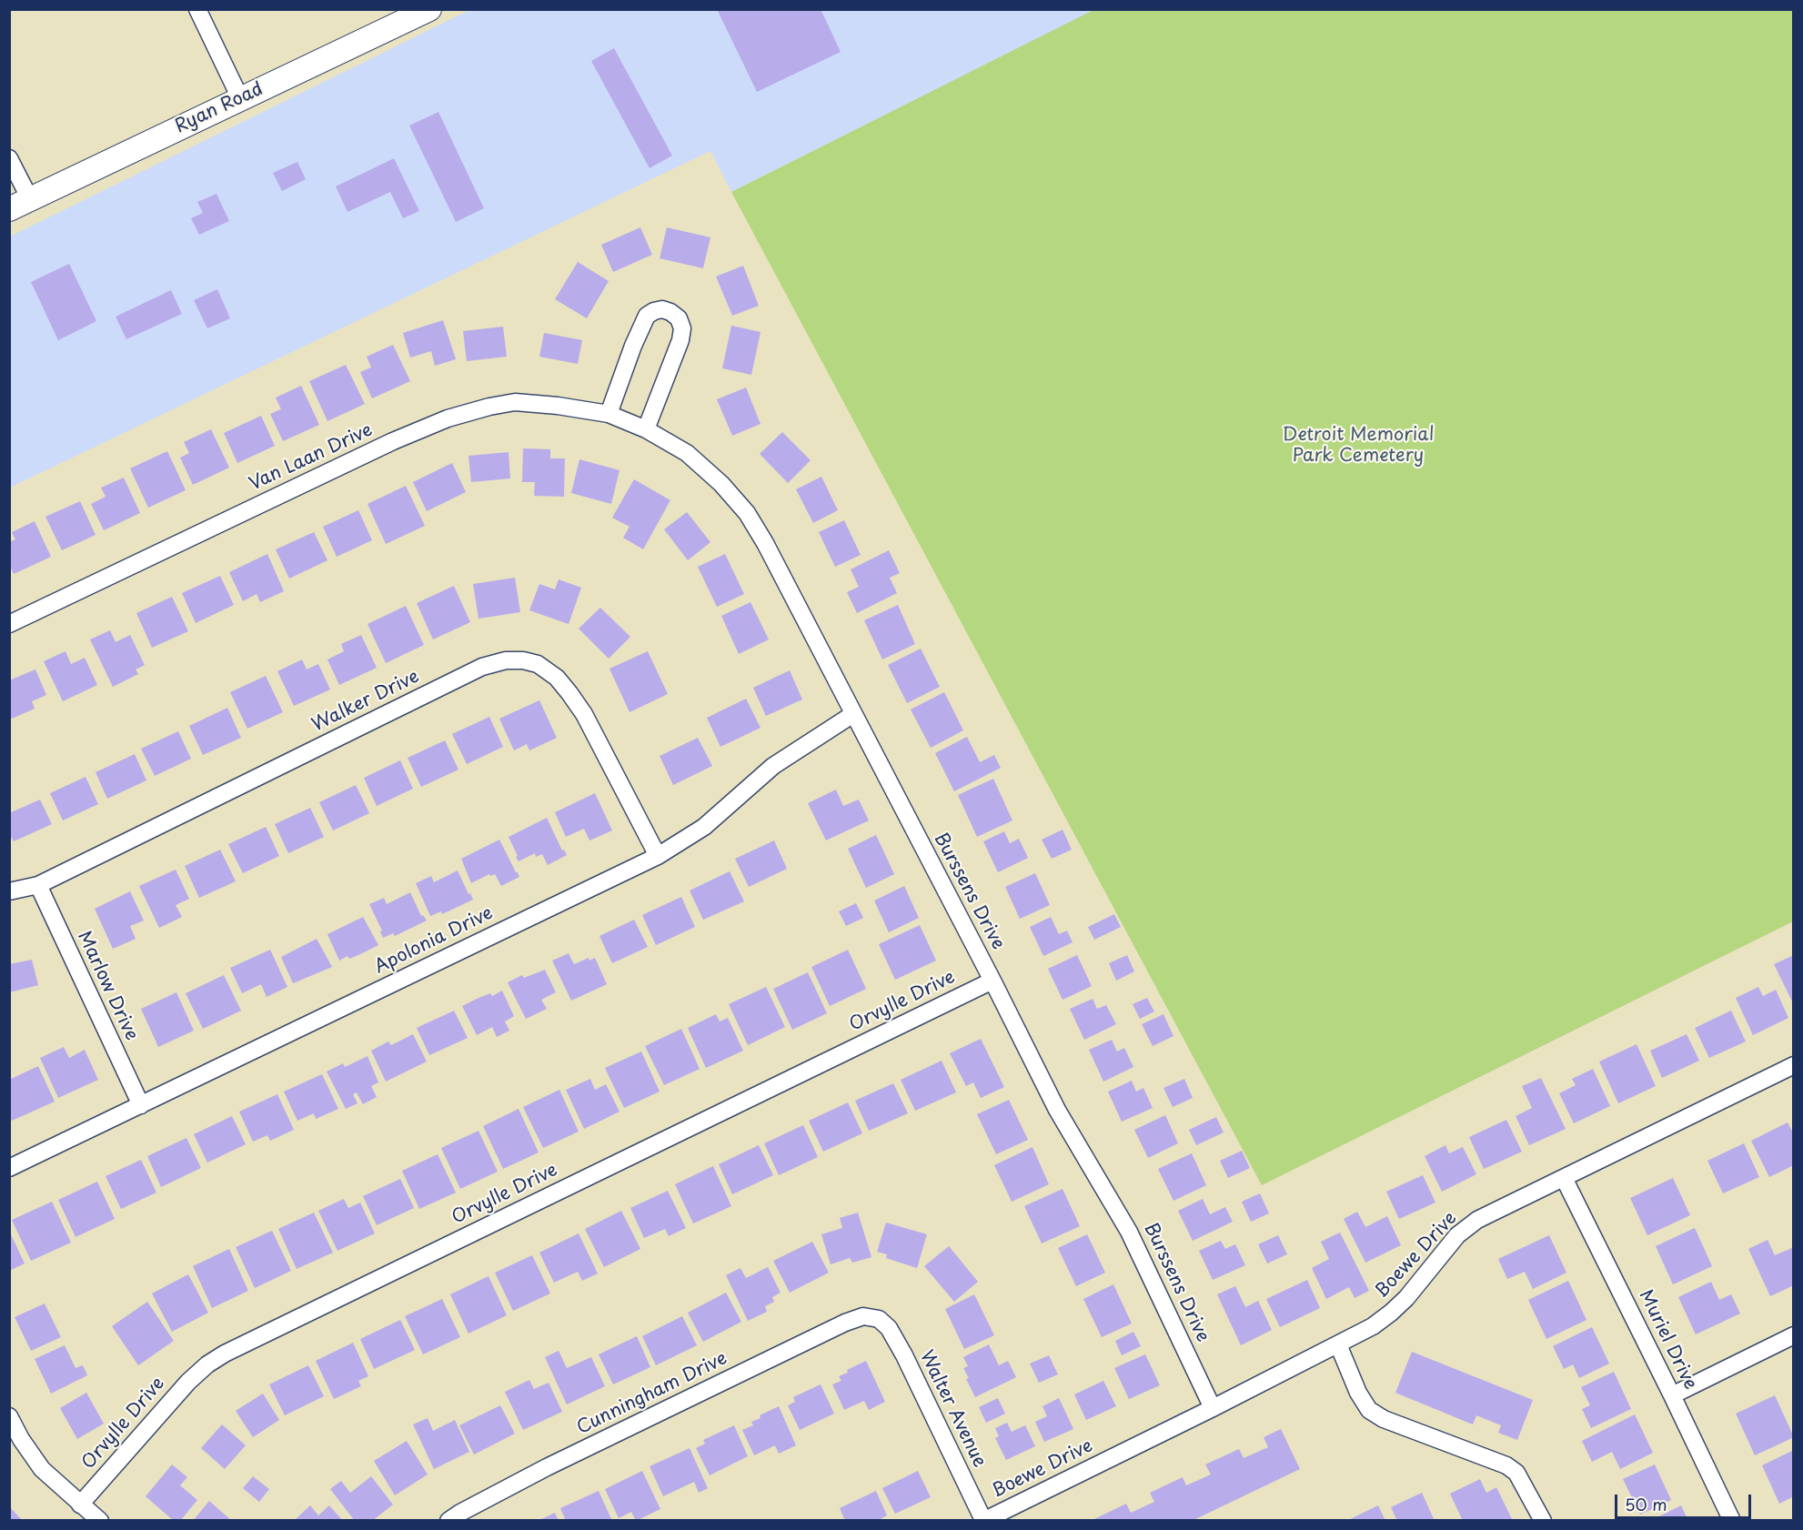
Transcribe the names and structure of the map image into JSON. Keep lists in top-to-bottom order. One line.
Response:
{"streets":{"main road":["Ryan Road"],"street":["Van Laan Drive","Walker Drive","Burssens Drive","Apolonia Drive","Marlow Drive","Orvylle Drive","Boewe Drive","Muriel Drive","Cunningham Drive","Walter Avenue"]},"crossings":[["Van Laan Drive","Burssens Drive"],["Walker Drive","Apolonia Drive"],["Walker Drive","Marlow Drive"],["Burssens Drive","Apolonia Drive"],["Burssens Drive","Orvylle Drive"],["Burssens Drive","Boewe Drive"],["Apolonia Drive","Marlow Drive"],["Boewe Drive","Muriel Drive"],["Boewe Drive","Walter Avenue"],["Cunningham Drive","Walter Avenue"]],"parks":["Detroit Memorial Park Cemetery"],"scale_bar":"50 m"}
